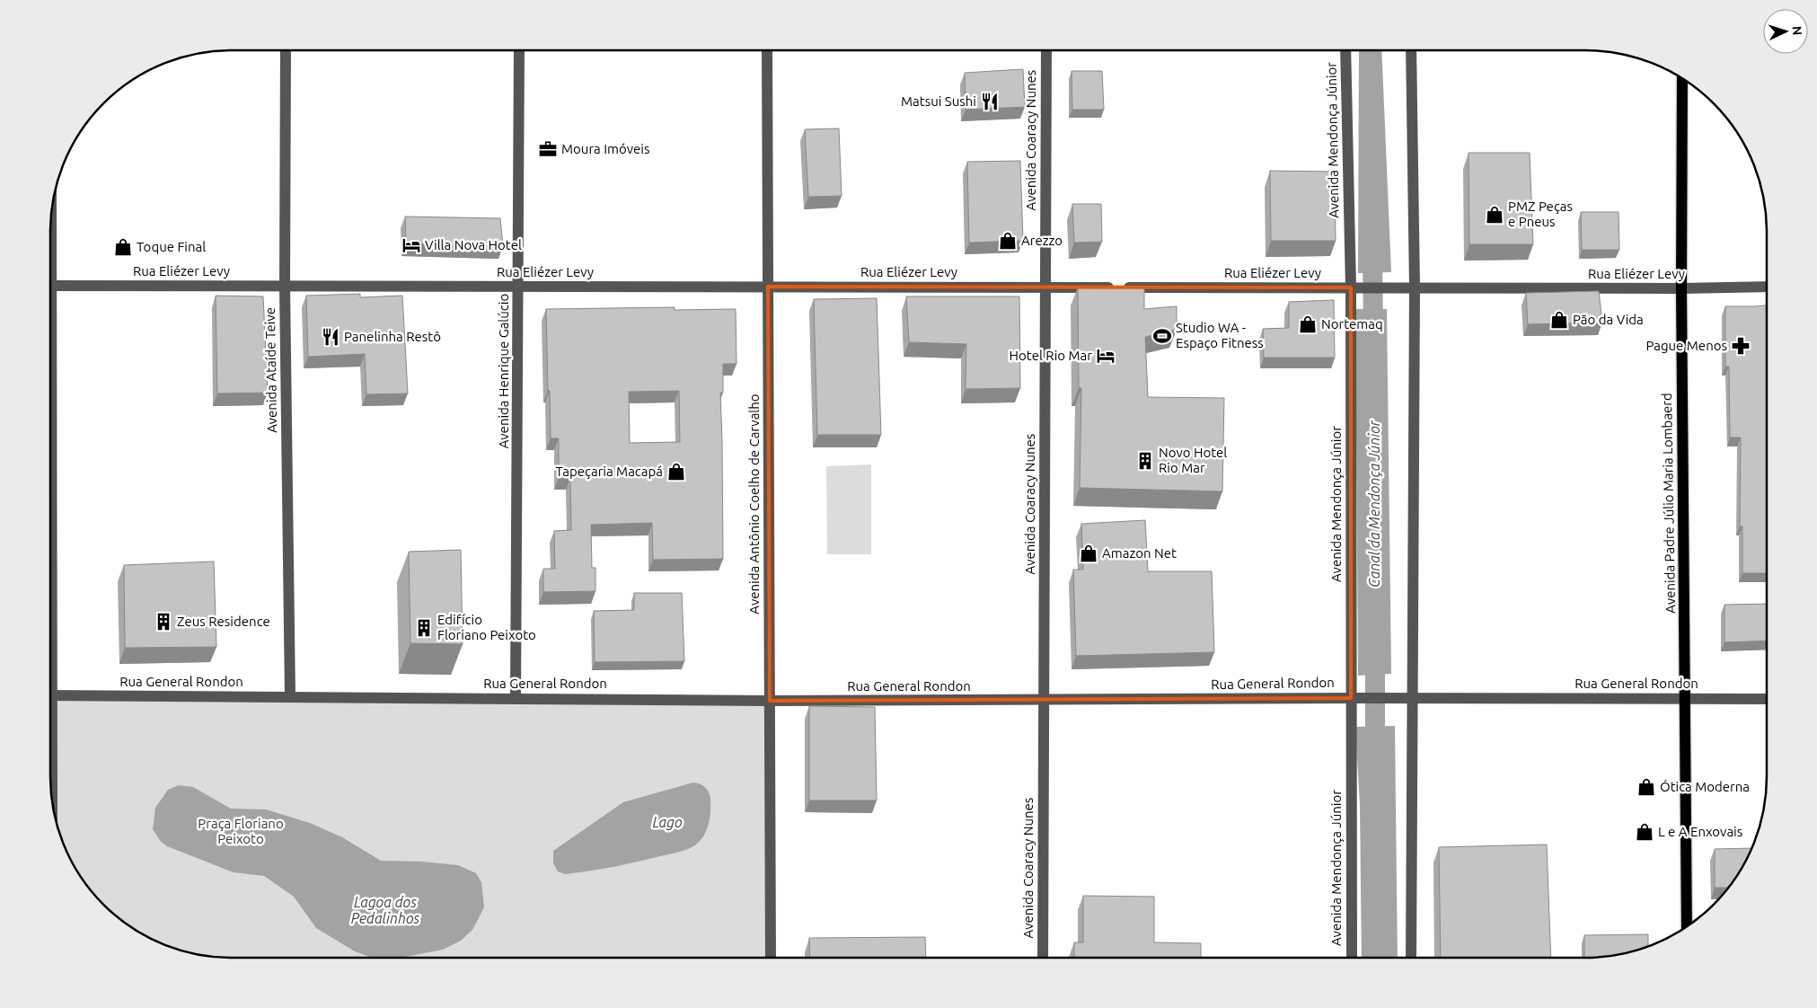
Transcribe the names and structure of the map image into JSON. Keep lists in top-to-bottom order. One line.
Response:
{"streets":{"main road":["Avenida Padre Júlio Maria Lombaerd"],"street":["Avenida Coaracy Nunes","Avenida Mendonça Júnior","Rua Eliézer Levy","Avenida Ataíde Teive","Avenida Henrique Galúcio","Avenida Antônio Coelho de Carvalho","Rua General Rondon"]},"crossings":[["Avenida Coaracy Nunes","Rua Eliézer Levy"],["Avenida Coaracy Nunes","Rua General Rondon"],["Avenida Mendonça Júnior","Rua Eliézer Levy"],["Avenida Mendonça Júnior","Rua General Rondon"],["Rua Eliézer Levy","Avenida Ataíde Teive"],["Rua Eliézer Levy","Avenida Henrique Galúcio"],["Rua Eliézer Levy","Avenida Padre Júlio Maria Lombaerd"],["Rua Eliézer Levy","Avenida Antônio Coelho de Carvalho"],["Avenida Ataíde Teive","Rua General Rondon"],["Avenida Henrique Galúcio","Rua General Rondon"],["Avenida Padre Júlio Maria Lombaerd","Rua General Rondon"],["Avenida Antônio Coelho de Carvalho","Rua General Rondon"]],"water":["Canal da Mendonça Júnior","Lago","Lagoa dos Pedalinhos"],"parks":["Praça Floriano Peixoto"],"places":{"restaurant":["Matsui Sushi","Panelinha Restô"],"office":["Moura Imóveis"],"shop":["PMZ Peças e Pneus","Arezzo","Toque Final","Pão da Vida","Nortemaq","Tapeçaria Macapá","Amazon Net","Ótica Moderna","L e A Enxovais"],"hotel":["Villa Nova Hotel","Hotel Rio Mar"],"sports":["Studio WA - Espaço Fitness"],"pharmacy":["Pague Menos"],"building":["Novo Hotel Rio Mar","Zeus Residence","Edifício Floriano Peixoto"]},"north":"right"}
